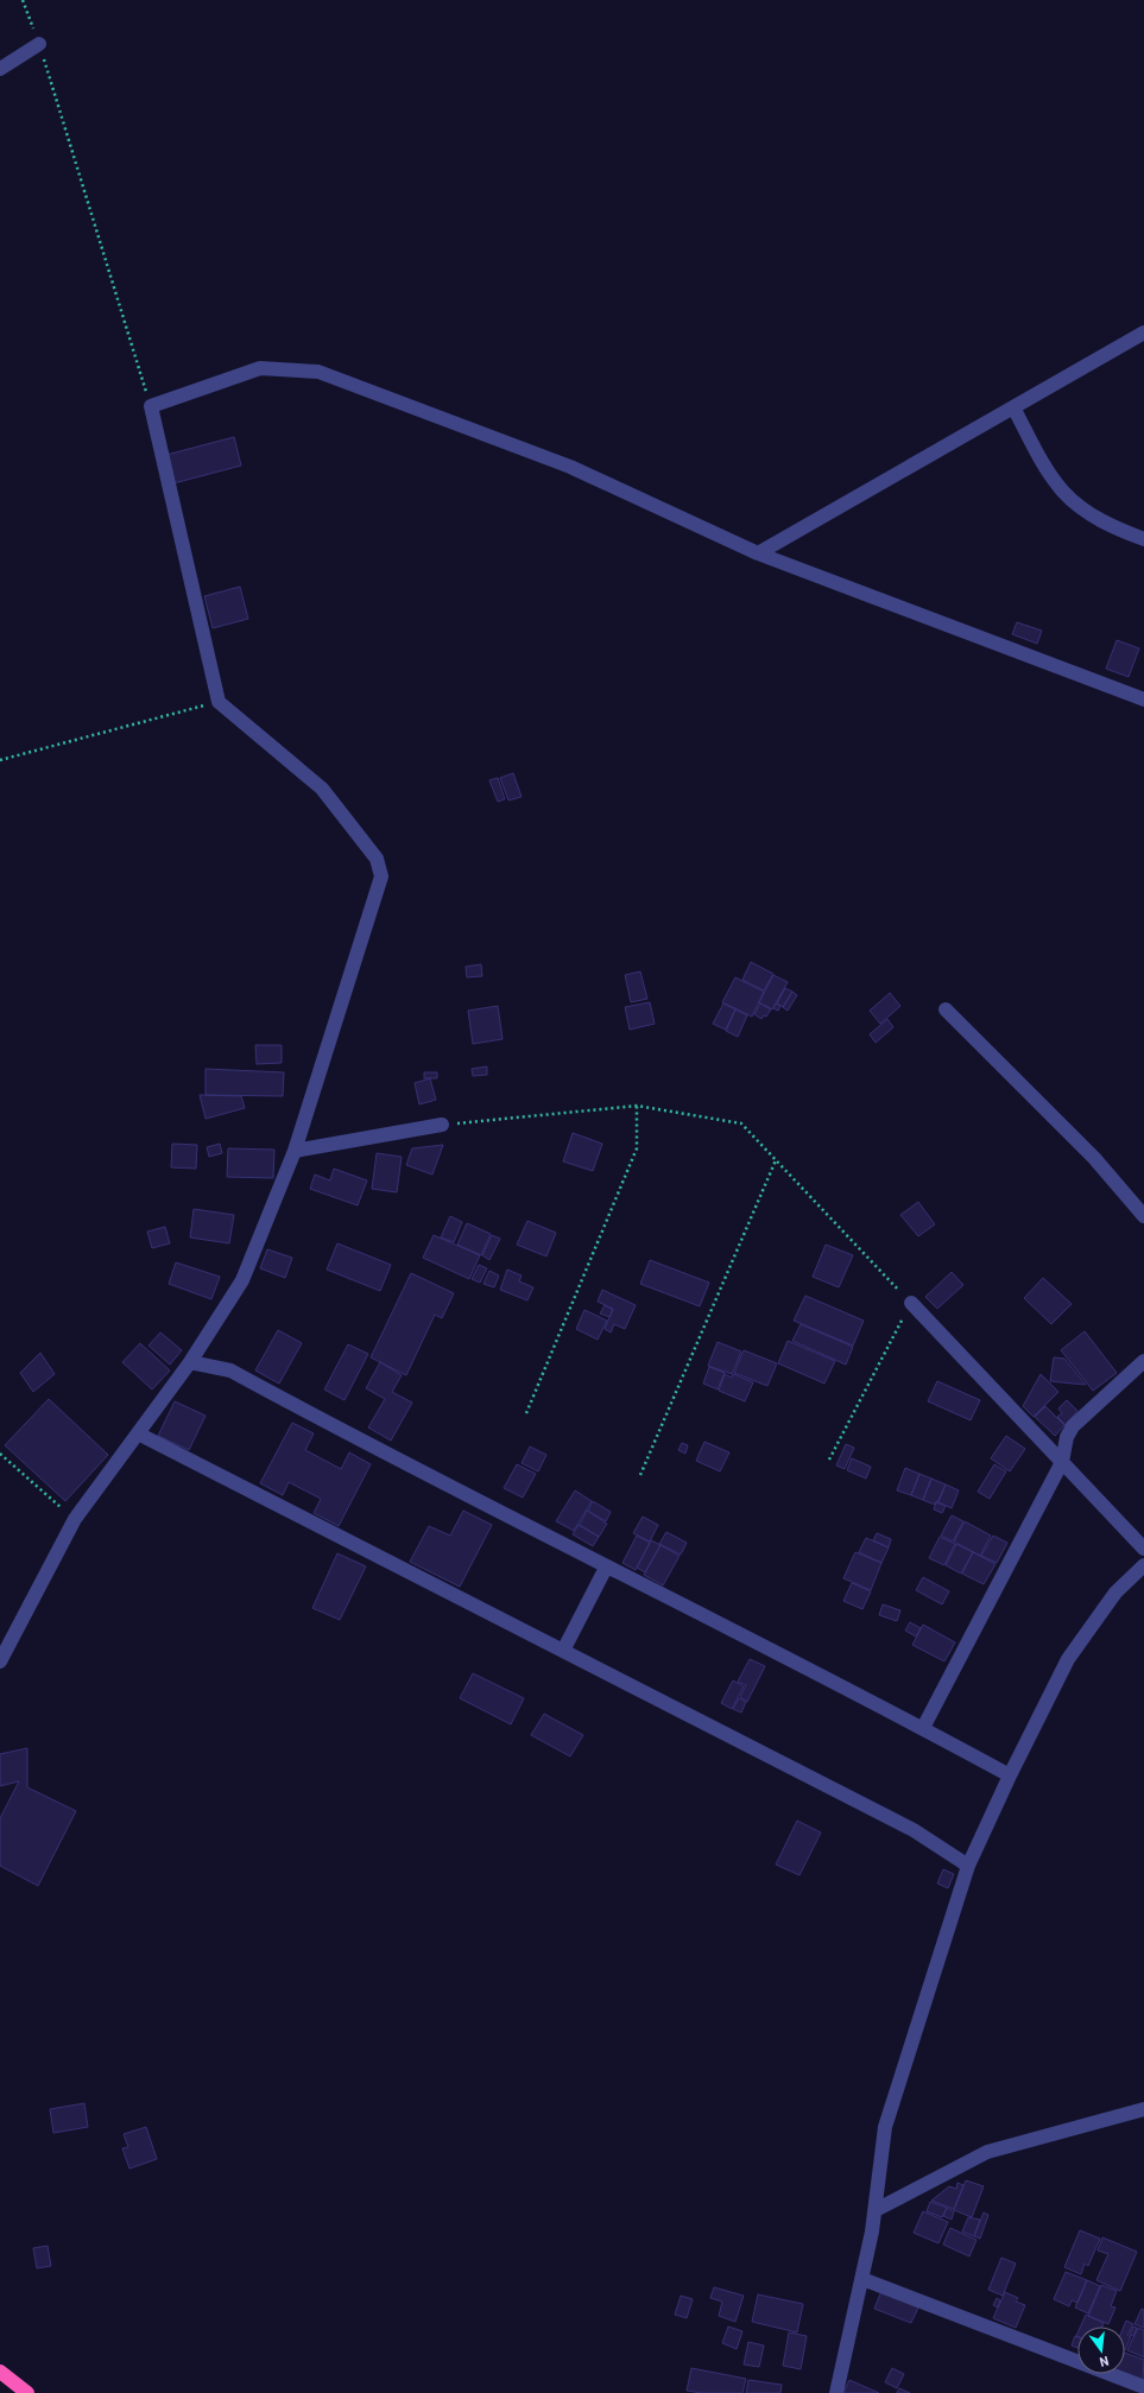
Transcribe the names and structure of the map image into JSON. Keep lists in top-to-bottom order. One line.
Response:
{"north":"bottom"}
